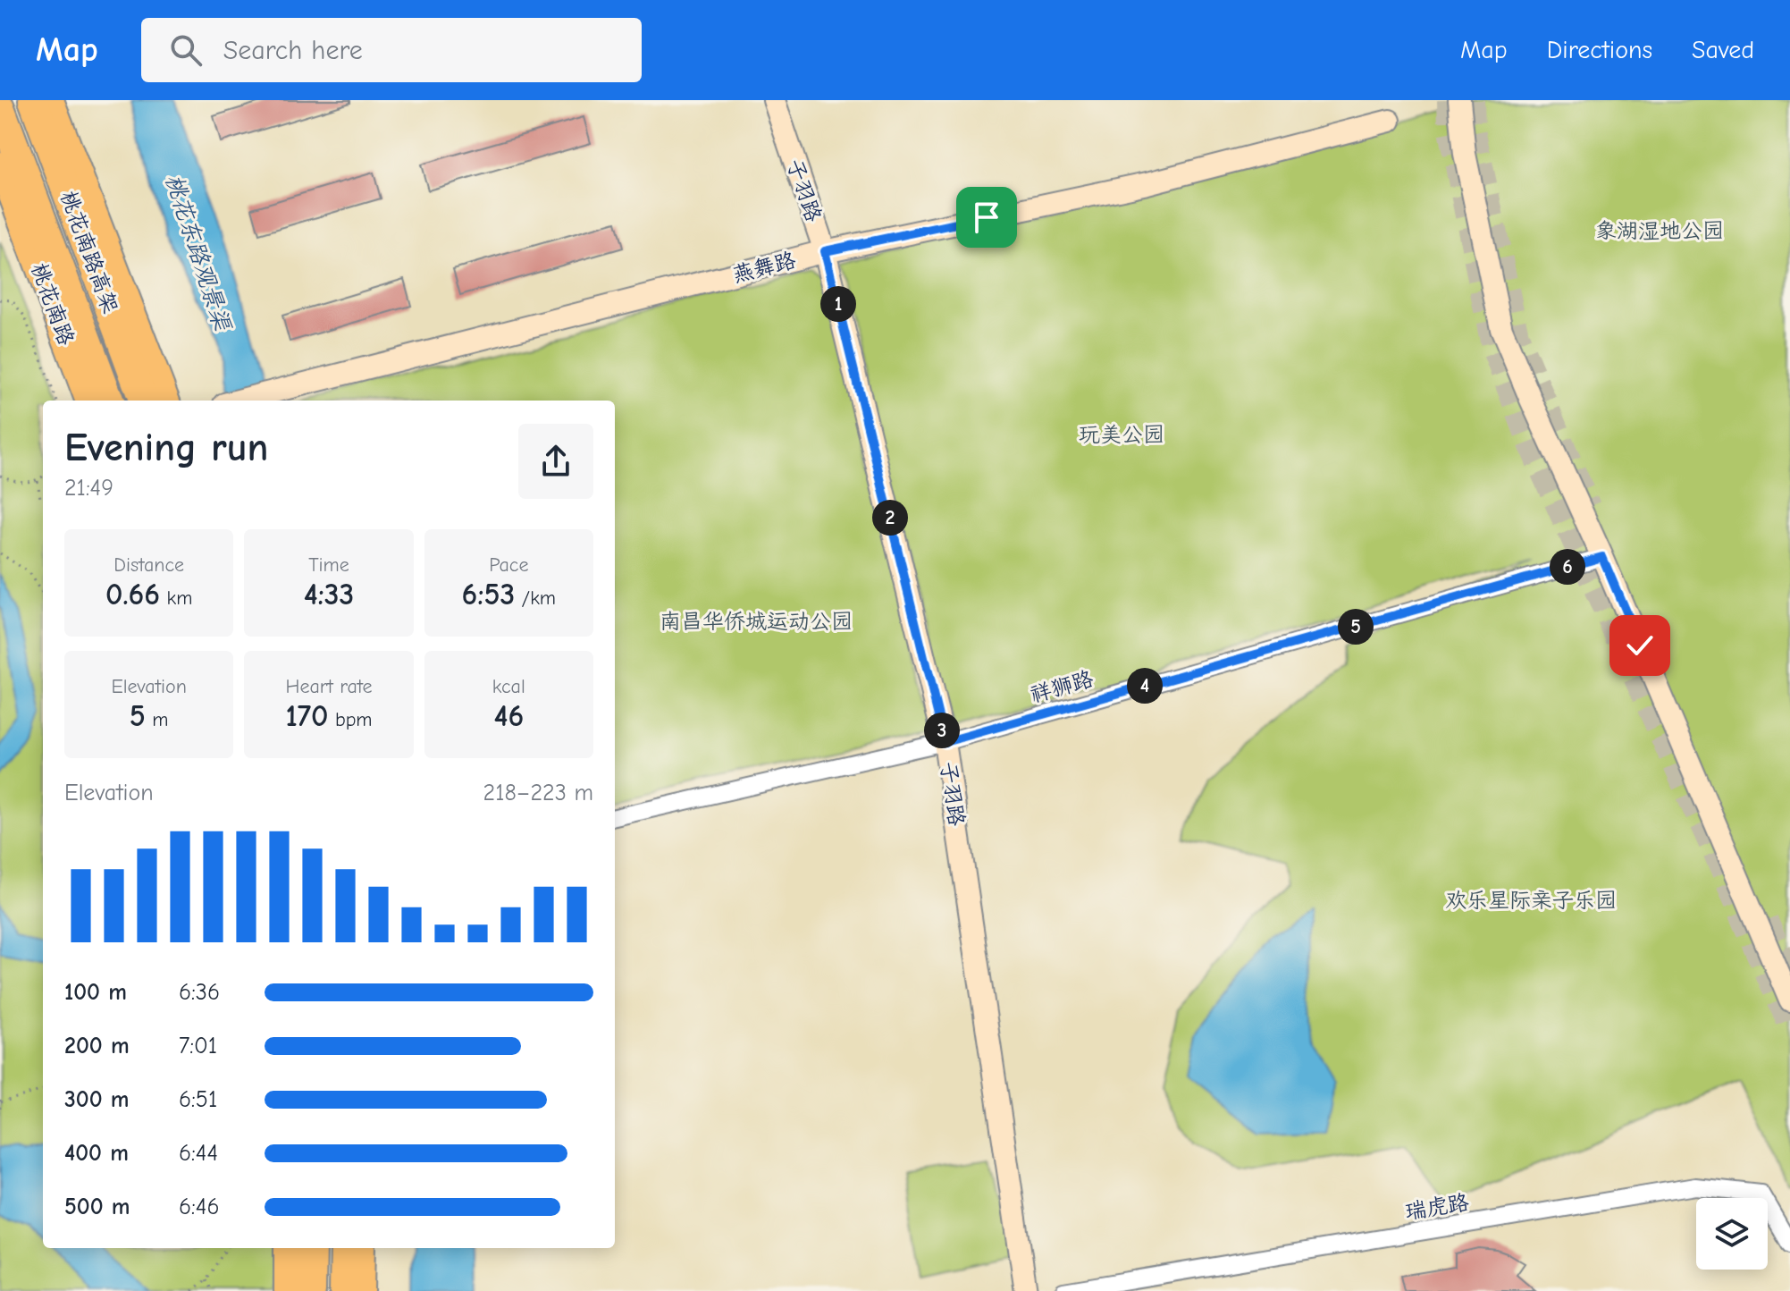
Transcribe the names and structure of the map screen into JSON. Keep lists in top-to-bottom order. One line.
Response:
{"streets":{"highway":["桃花南路高架"],"main road":["桃花南路"],"street":["子羽路","燕舞路","祥狮路","瑞虎路"]},"crossings":[["子羽路","燕舞路"],["子羽路","祥狮路"]],"water":["桃花东路观景渠"],"parks":["象湖湿地公园","玩美公园","南昌华侨城运动公园","欢乐星际亲子乐园"],"page":{"header":"Map","search":"Search here","nav":["Map","Directions","Saved"],"pins":["1","2","6","5","4","3"],"heading":["Evening run","21:49"],"stats":[["Distance","0.66 km"],["Time","4:33"],["Pace","6:53 /km"],["Elevation","5 m"],["Heart rate","170 bpm"],["kcal","46"]],"chart":["Elevation","218–223 m"],"list":[{"name":"100 m","note":"6:36"},{"name":"200 m","note":"7:01"},{"name":"300 m","note":"6:51"},{"name":"400 m","note":"6:44"},{"name":"500 m","note":"6:46"}]}}
